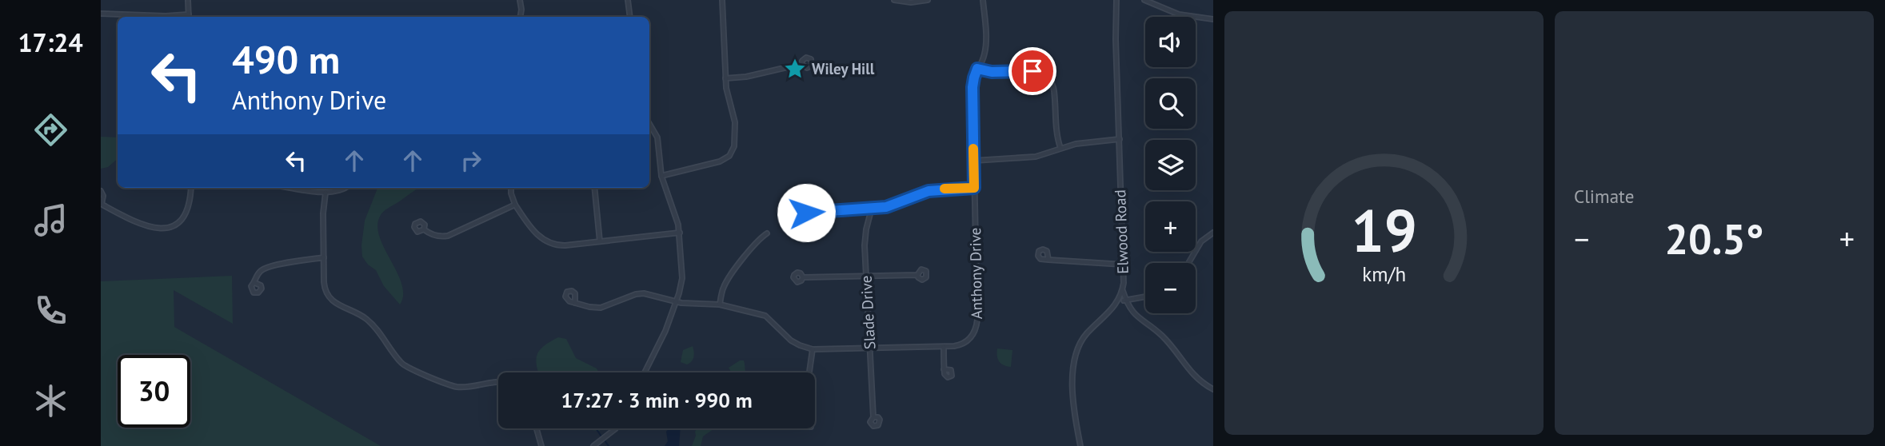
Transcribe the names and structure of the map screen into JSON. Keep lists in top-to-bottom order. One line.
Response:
{"streets":{"street":["Elwood Road","Anthony Drive","Slade Drive"]},"crossings":[["Anthony Drive","Slade Drive"]],"places":{"place":["Wiley Hill"]},"page":{"tabs":"17:24","tile":"Climate","map_buttons":["+","−"],"turn":["490 m","Anthony Drive"],"heat":["−","20.5°","+"],"limit":"30","trip":"17:27 · 3 min · 990 m","gauge":["19","km/h"]}}
